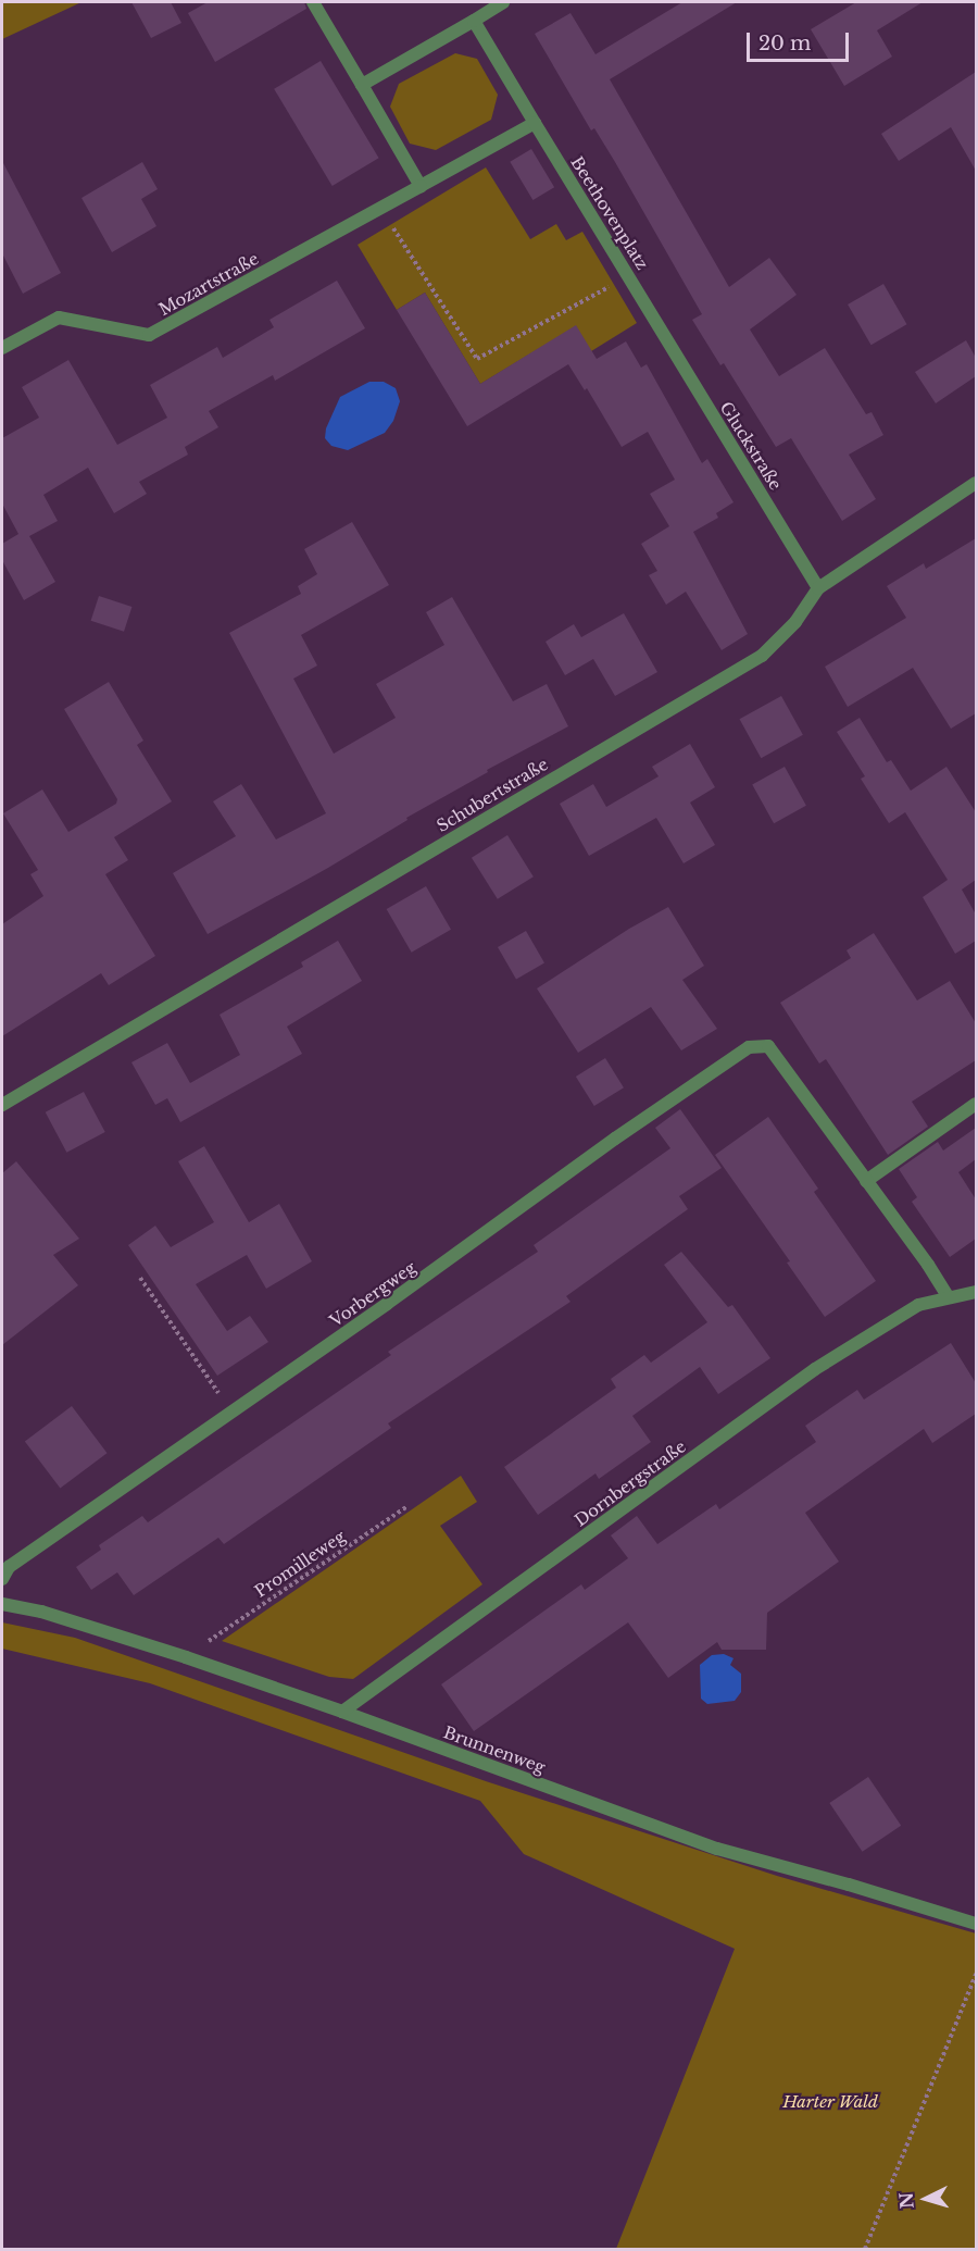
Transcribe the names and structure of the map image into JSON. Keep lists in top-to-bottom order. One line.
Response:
{"streets":{"street":["Beethovenplatz","Mozartstraße","Gluckstraße","Schubertstraße","Vorbergweg","Dornbergstraße","Brunnenweg"],"path":["Promilleweg"]},"crossings":[["Beethovenplatz","Gluckstraße"],["Gluckstraße","Schubertstraße"],["Dornbergstraße","Brunnenweg"]],"parks":["Harter Wald"],"scale_bar":"20 m","north":"left"}
